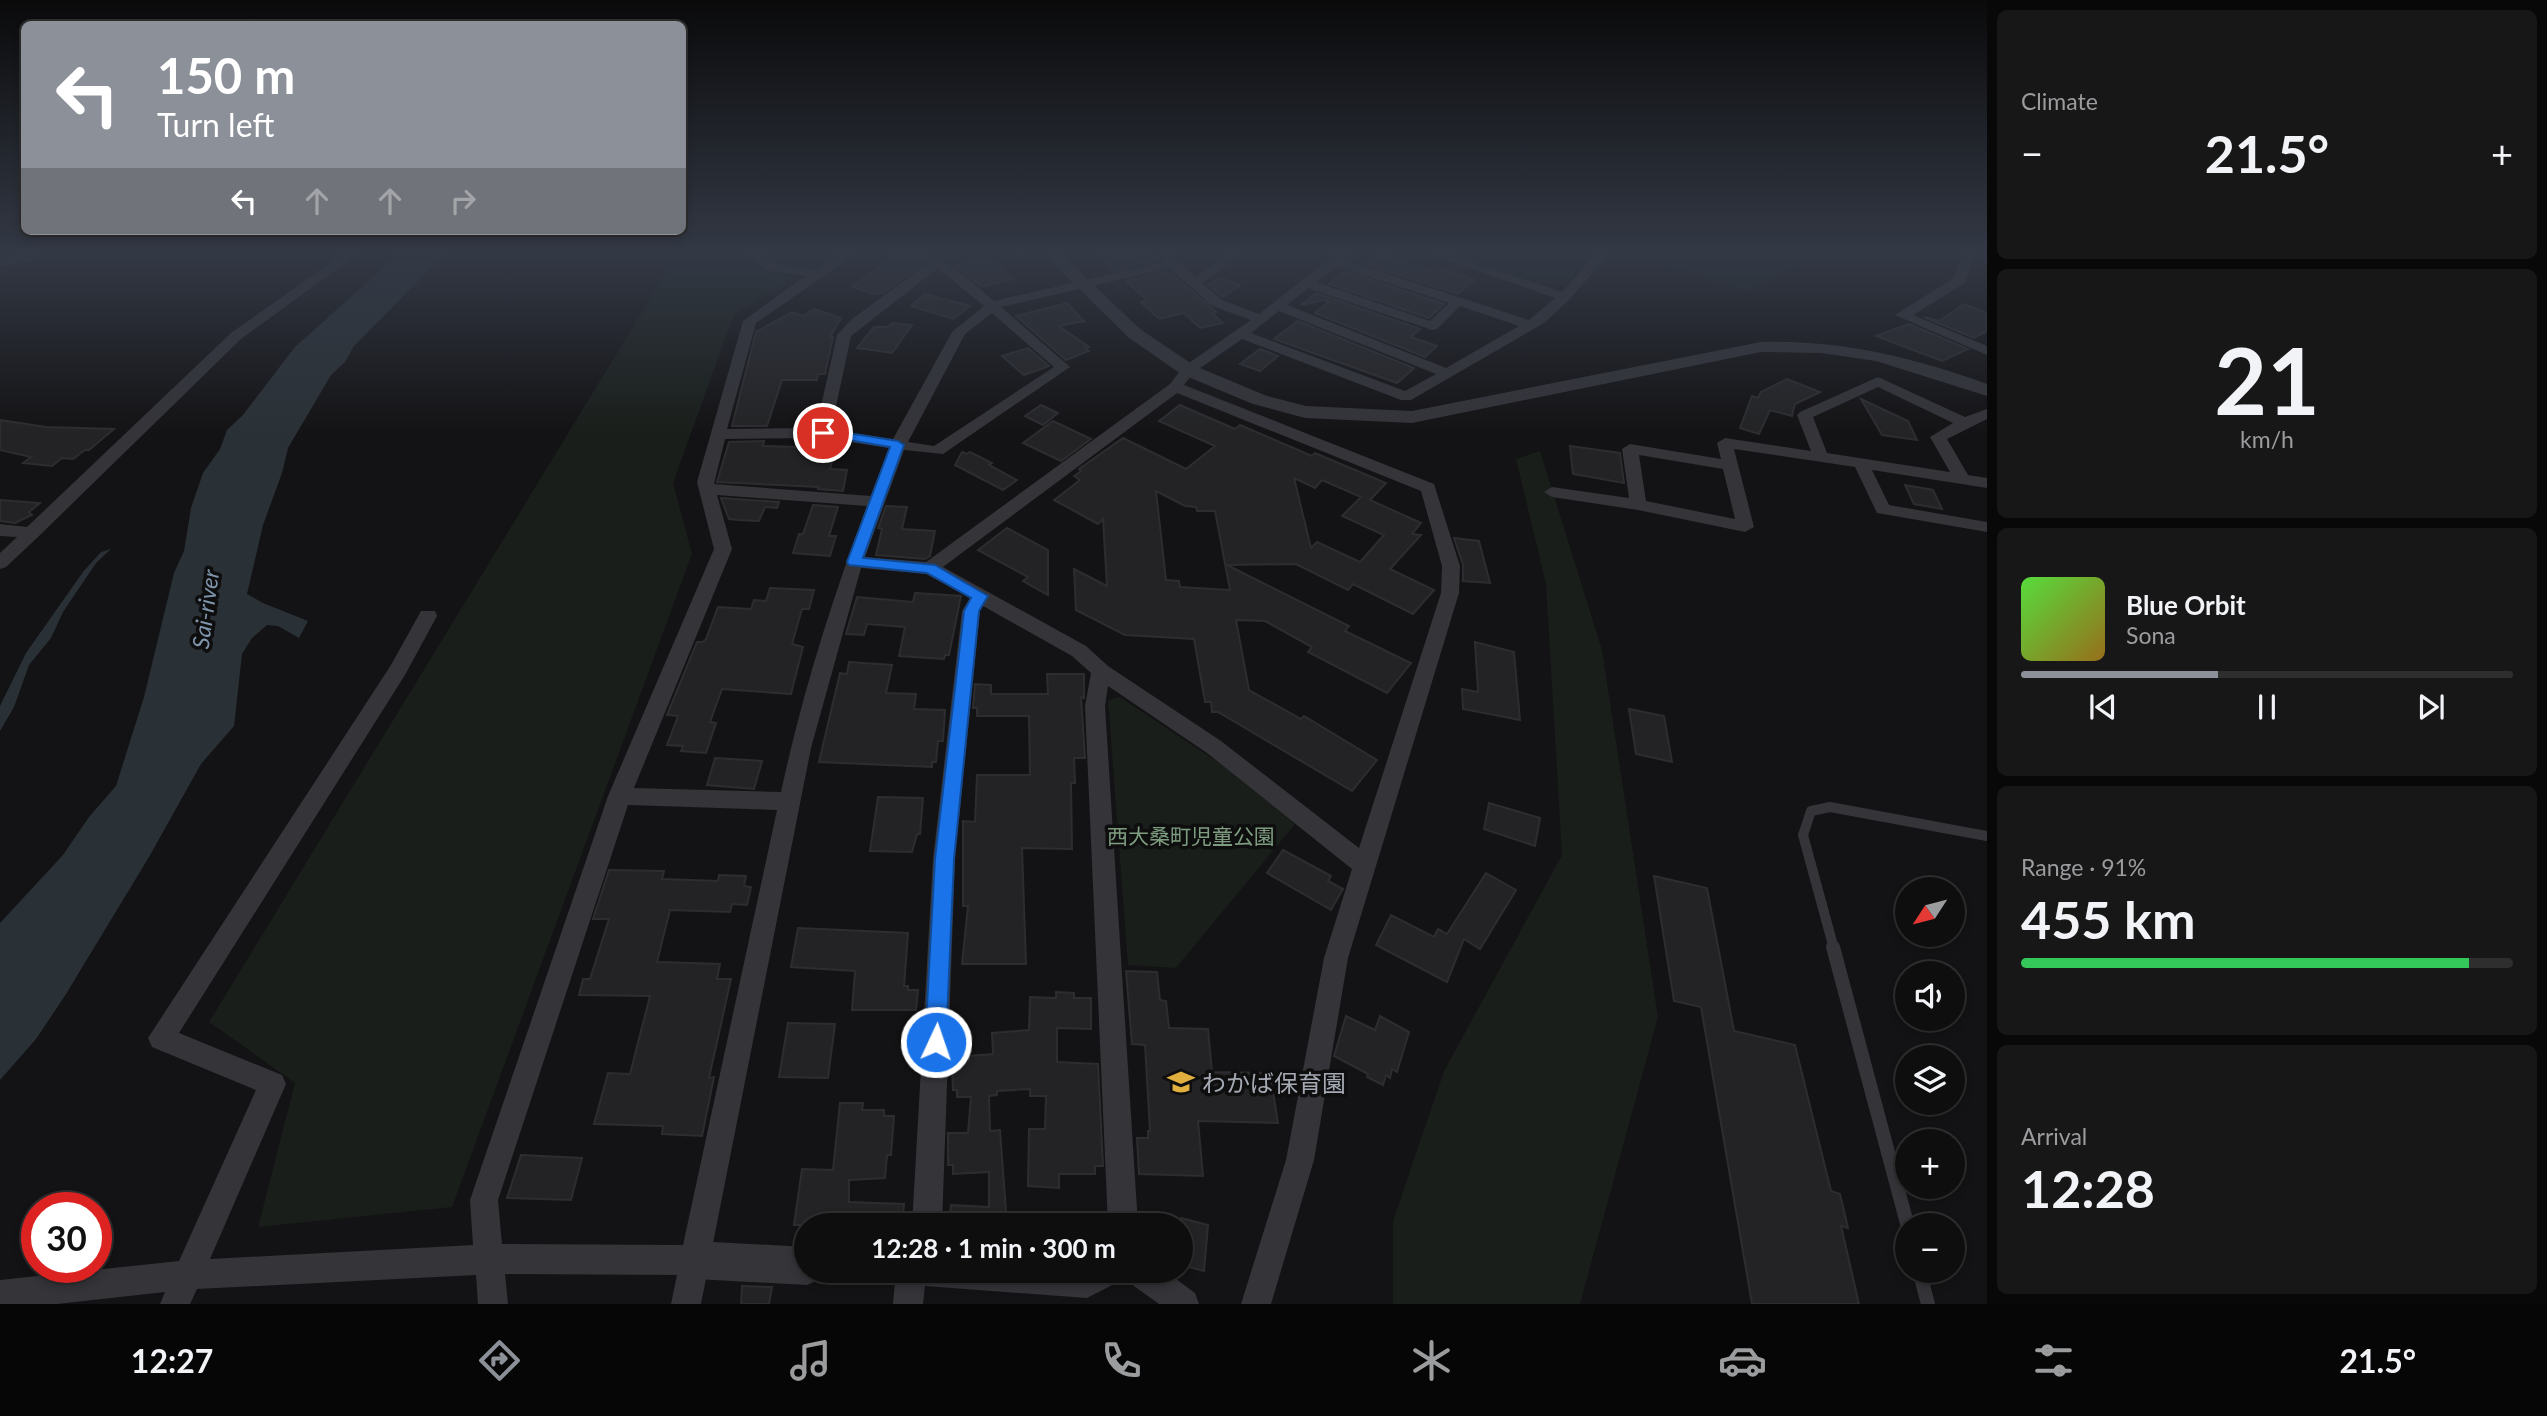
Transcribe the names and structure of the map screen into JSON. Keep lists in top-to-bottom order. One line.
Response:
{"water":["Sai-river"],"parks":["西大桑町児童公園"],"places":{"school or university":["わかば保育園"]},"north":"bottom left","page":{"tile":["Climate",["21","km/h"],["Range · 91%","455 km"],["Arrival","12:28"]],"turn":["150 m","Turn left"],"heat":["−","21.5°","+"],"song":["Blue Orbit","Sona"],"map_buttons":["+","−"],"limit":"30","trip":"12:28 · 1 min · 300 m","tabs":["12:27","21.5°"]}}
